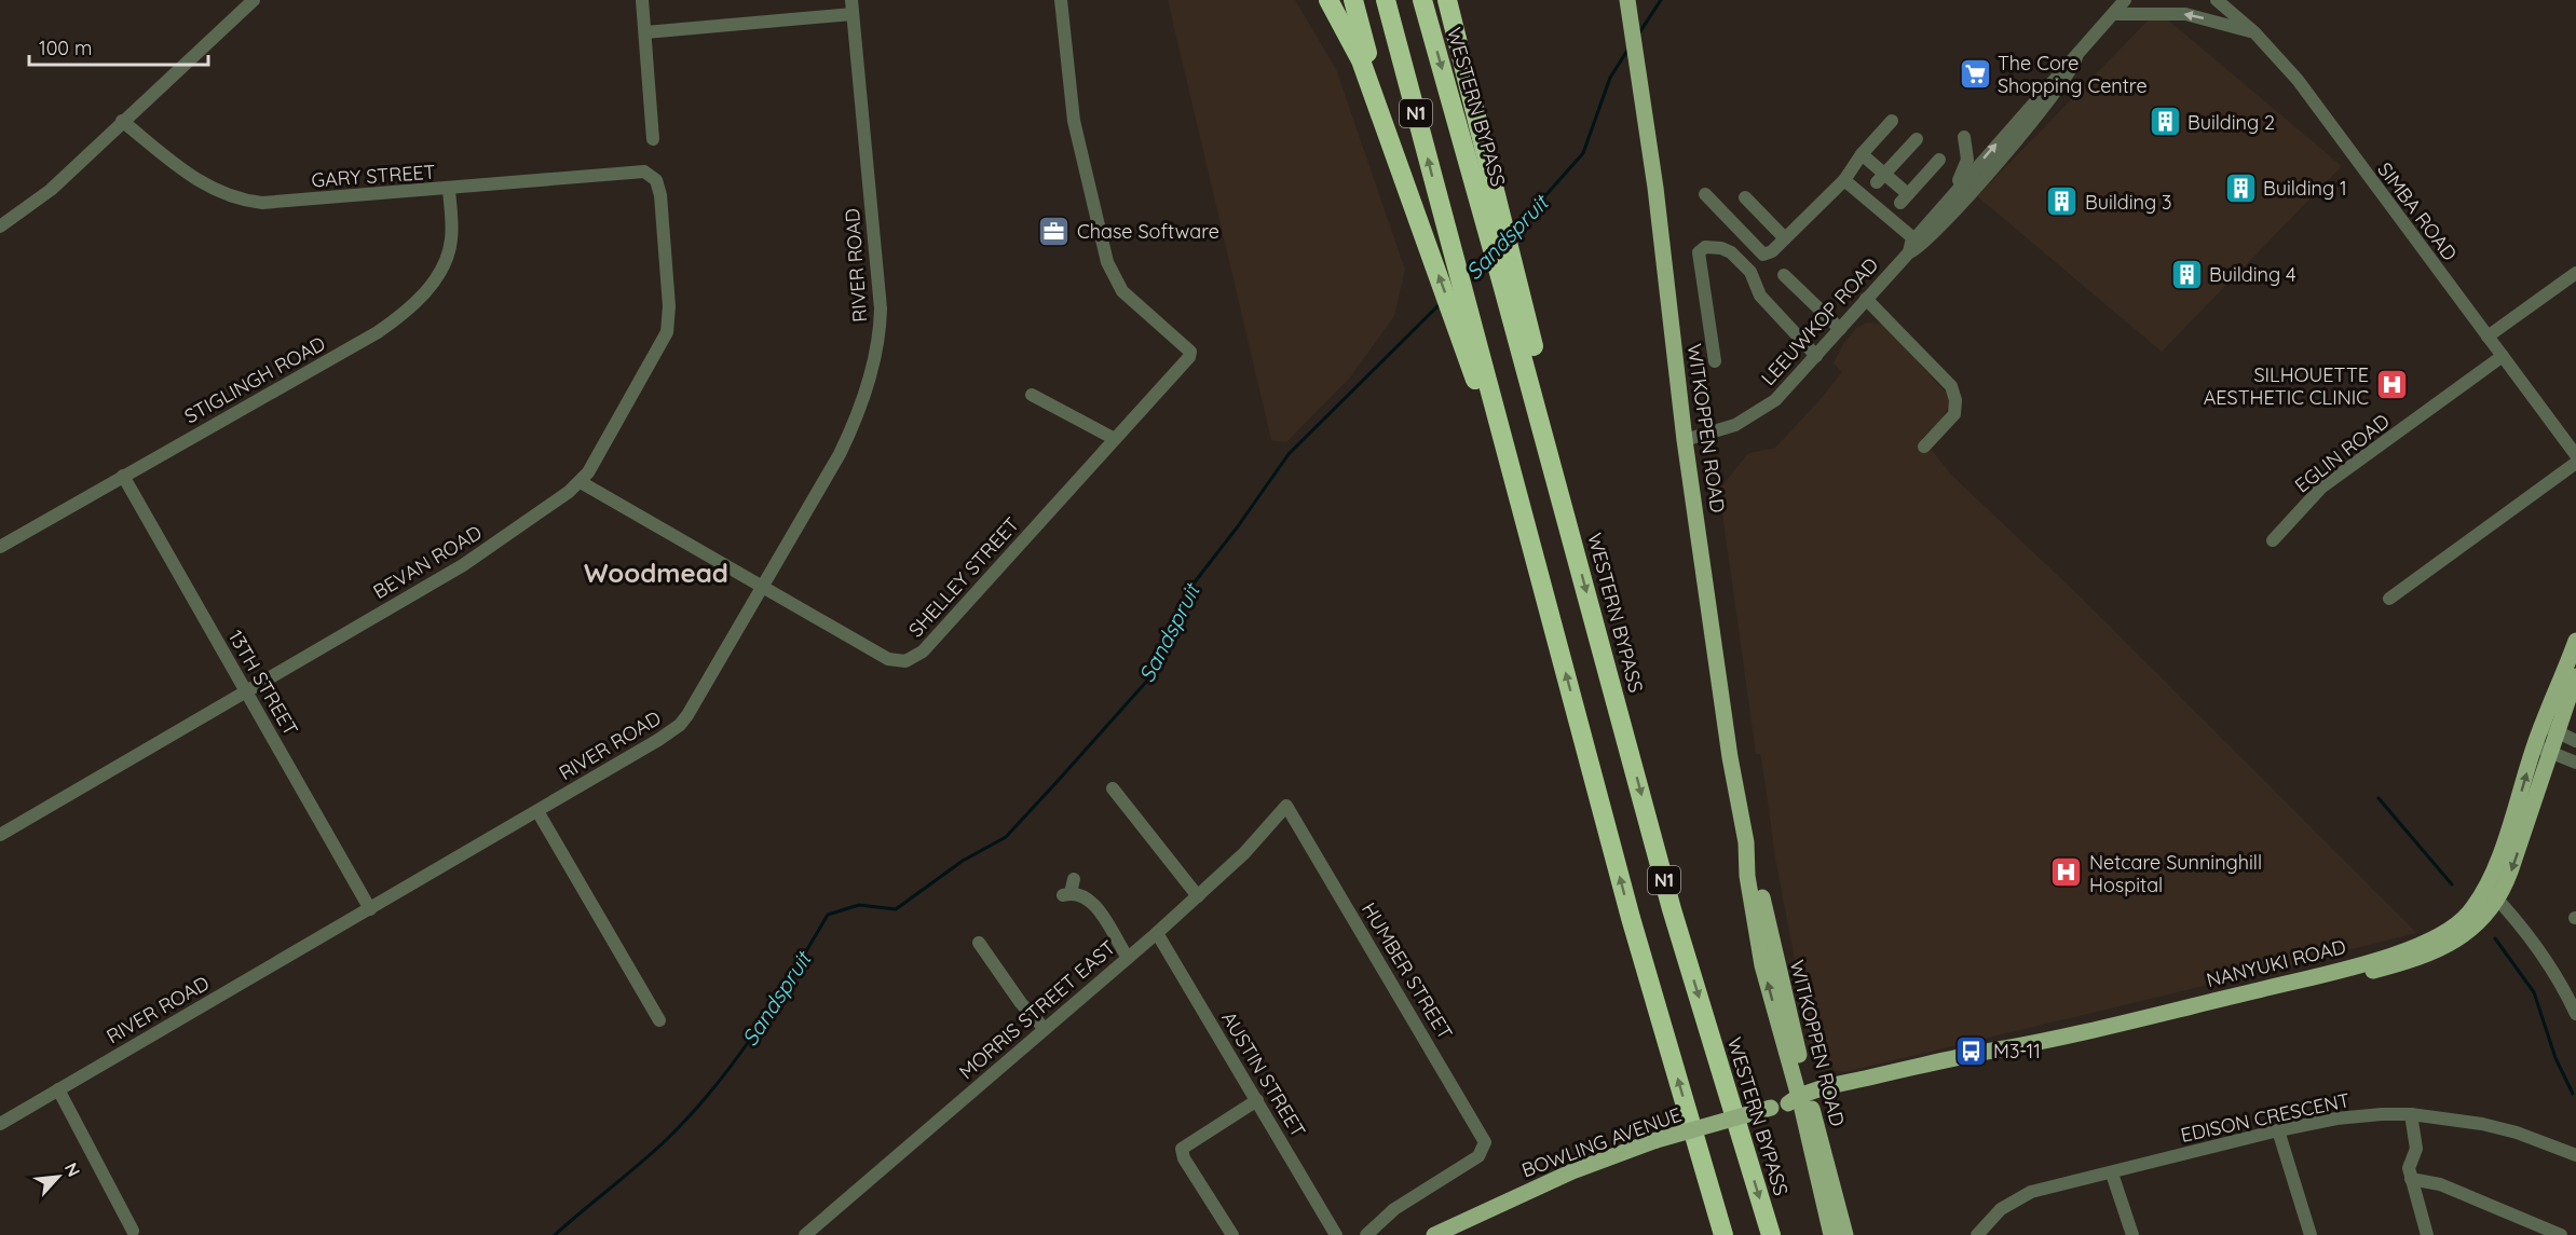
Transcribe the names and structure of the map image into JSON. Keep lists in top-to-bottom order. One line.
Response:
{"streets":{"highway":["WESTERN BYPASS","N1"],"main road":["WITKOPPEN ROAD","NANYUKI ROAD","BOWLING AVENUE"],"street":["GARY STREET","SIMBA ROAD","RIVER ROAD","LEEUWKOP ROAD","STIGLINGH ROAD","EGLIN ROAD","BEVAN ROAD","SHELLEY STREET","13TH STREET","HUMBER STREET","MORRIS STREET EAST","AUSTIN STREET","EDISON CRESCENT"]},"crossings":[["GARY STREET","STIGLINGH ROAD"],["GARY STREET","BEVAN ROAD"],["SIMBA ROAD","EGLIN ROAD"],["RIVER ROAD","SHELLEY STREET"],["RIVER ROAD","13TH STREET"],["LEEUWKOP ROAD","WITKOPPEN ROAD"],["STIGLINGH ROAD","13TH STREET"],["WITKOPPEN ROAD","NANYUKI ROAD"],["WITKOPPEN ROAD","BOWLING AVENUE"],["BEVAN ROAD","SHELLEY STREET"],["BEVAN ROAD","13TH STREET"],["NANYUKI ROAD","BOWLING AVENUE"],["HUMBER STREET","MORRIS STREET EAST"],["MORRIS STREET EAST","AUSTIN STREET"]],"districts":["Woodmead"],"water":["Sandspruit"],"places":{"supermarket":["The Core Shopping Centre"],"building":["Building 2","Building 1","Building 3","Building 4"],"office":["Chase Software"],"hospital":["SILHOUETTE AESTHETIC CLINIC","Netcare Sunninghill Hospital"],"bus stop":["M3-11"]},"scale_bar":"100 m","north":"top right"}
